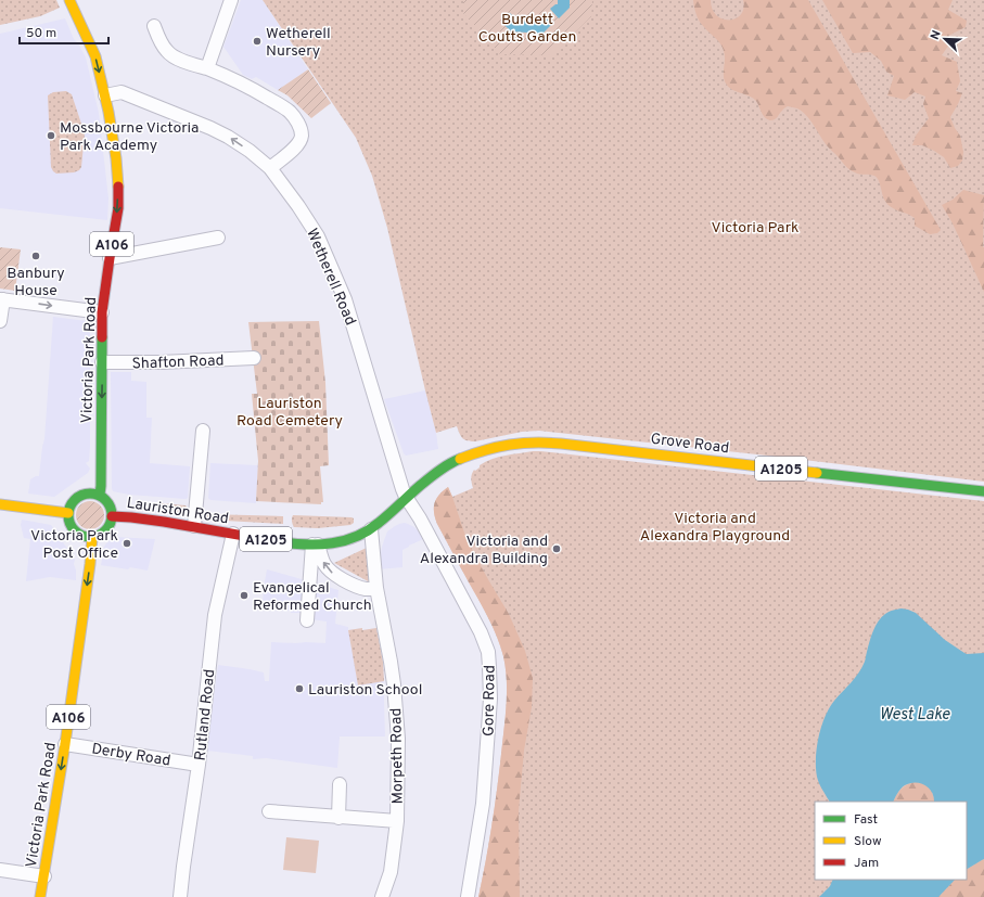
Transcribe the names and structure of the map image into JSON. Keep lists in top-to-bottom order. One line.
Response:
{"streets":{"main road":["A106","Victoria Park Road","Grove Road","A1205","Lauriston Road"],"street":["Wetherell Road","Shafton Road","Gore Road","Rutland Road","Derby Road","Morpeth Road"]},"crossings":[["Wetherell Road","Victoria Park Road"],["Wetherell Road","Grove Road"],["Wetherell Road","Lauriston Road"],["Wetherell Road","Gore Road"],["Victoria Park Road","Shafton Road"],["Victoria Park Road","Lauriston Road"],["Victoria Park Road","Derby Road"],["Grove Road","Lauriston Road"],["Grove Road","Gore Road"],["Lauriston Road","Gore Road"],["Lauriston Road","Rutland Road"],["Lauriston Road","Morpeth Road"],["Rutland Road","Derby Road"]],"one_way":["Victoria Park Road"],"water":["West Lake"],"parks":["Burdett Coutts Garden","Victoria Park","Lauriston Road Cemetery","Victoria and Alexandra Playground"],"places":["Wetherell Nursery","Mossbourne Victoria Park Academy","Banbury House","Victoria Park Post Office","Victoria and Alexandra Building","Evangelical Reformed Church","Lauriston School"],"legend":["Fast","Slow","Jam"],"scale_bar":"50 m","north":"top left"}
